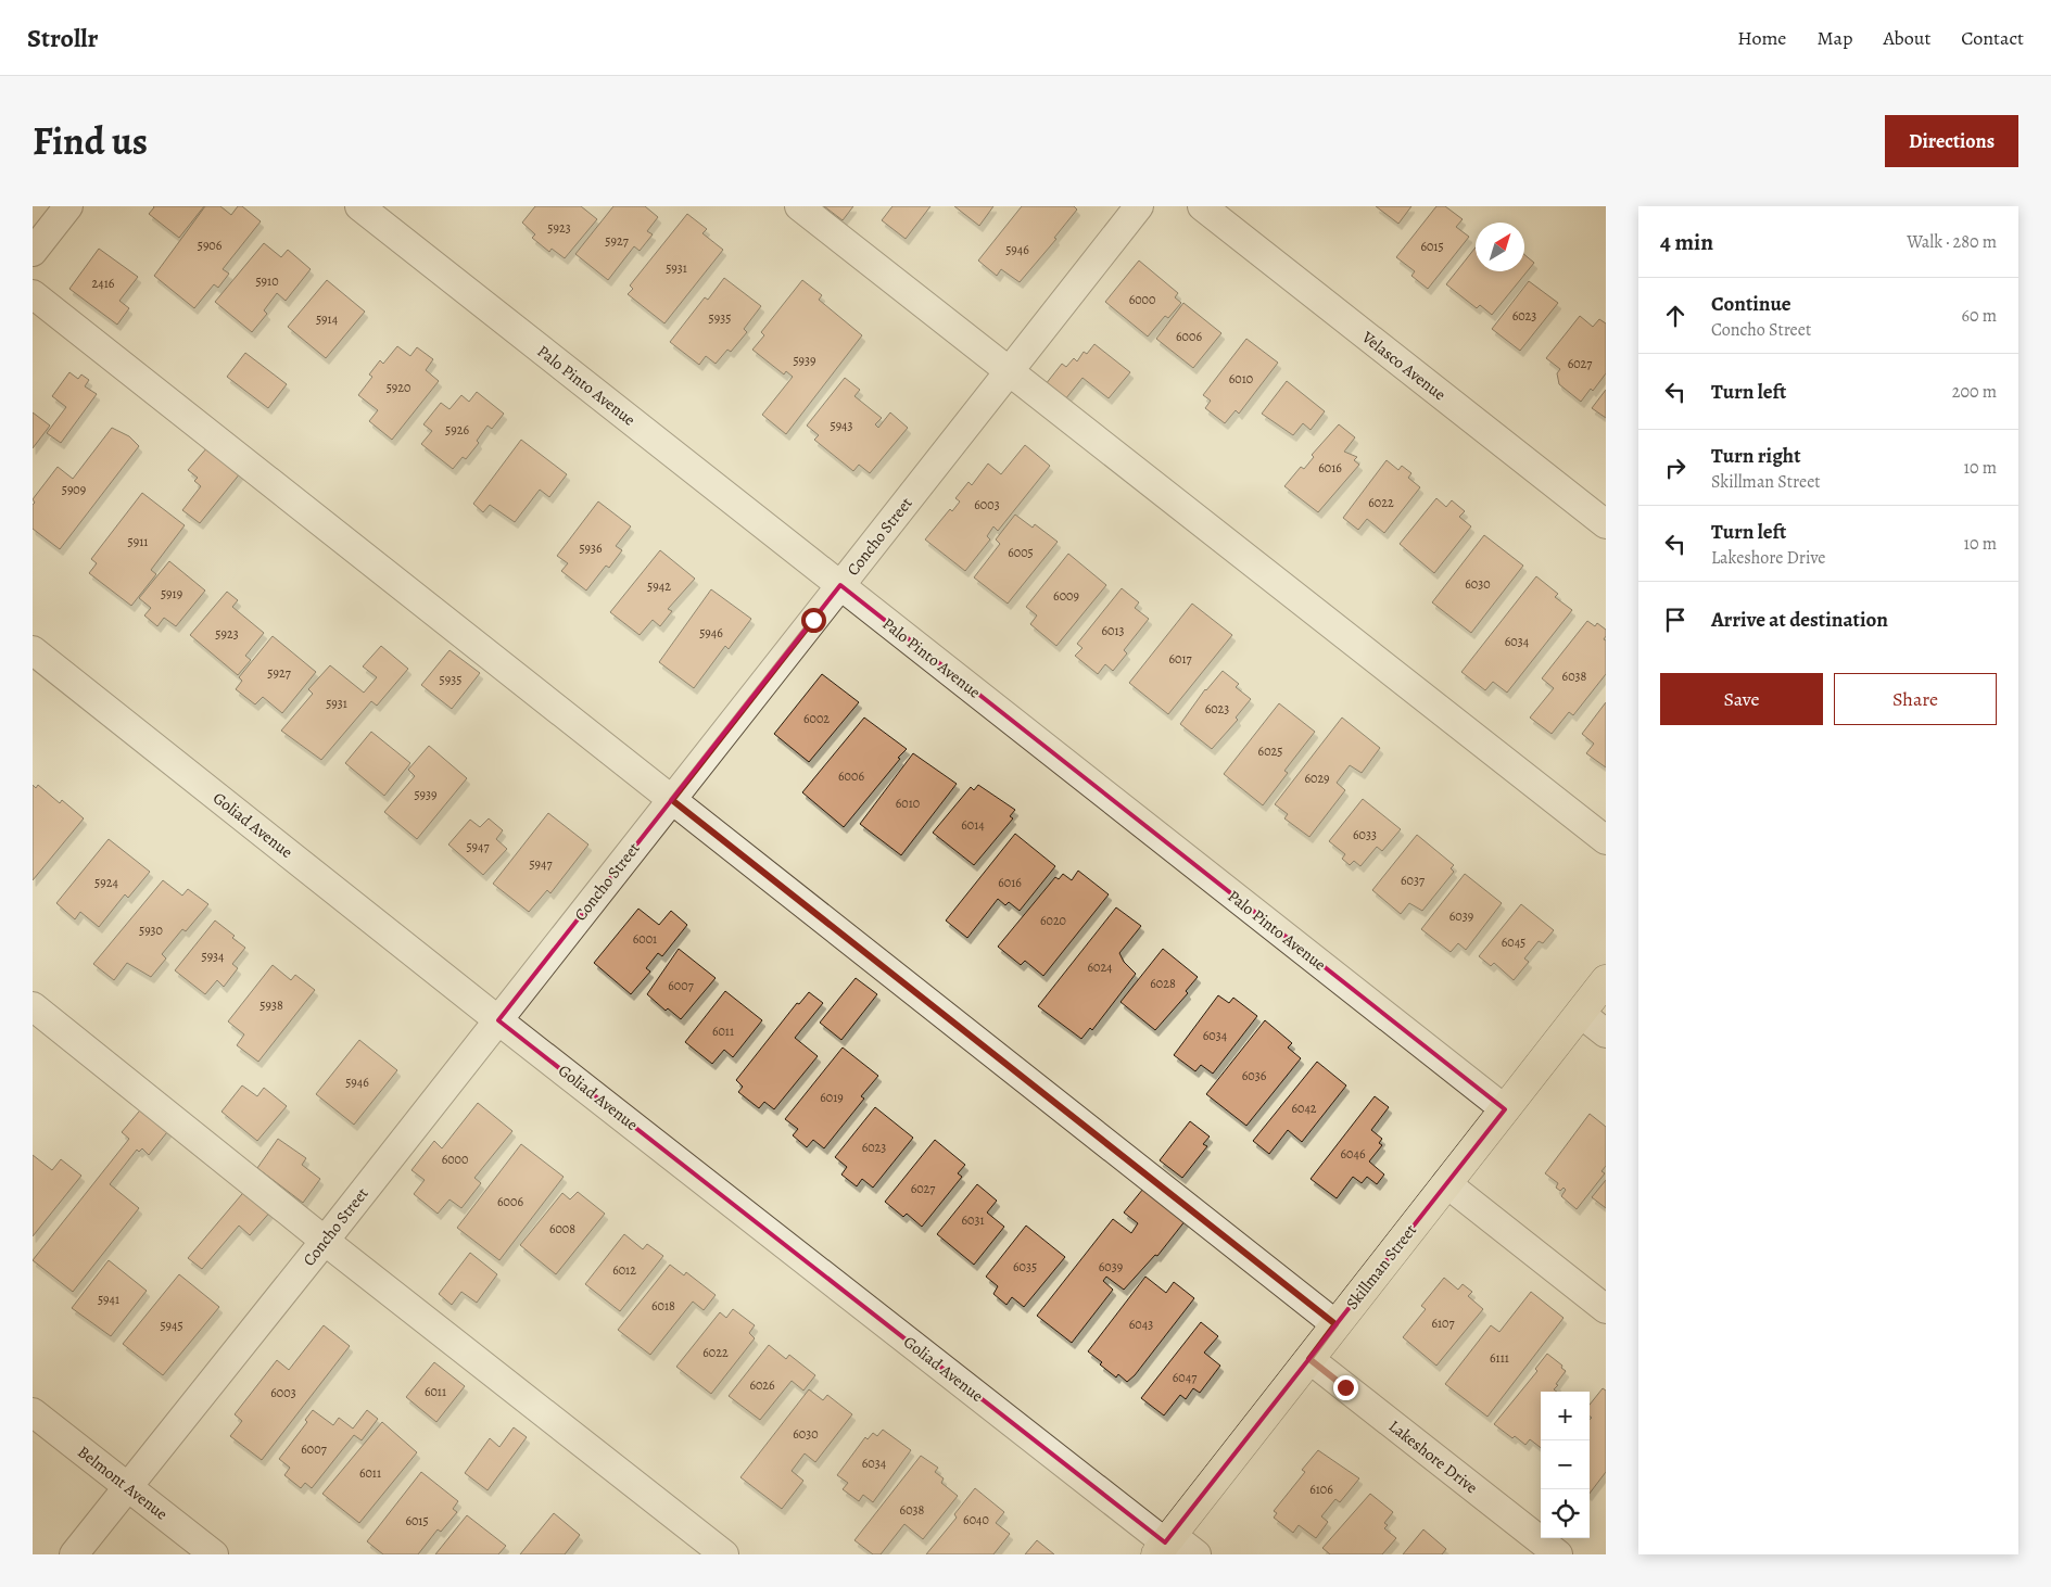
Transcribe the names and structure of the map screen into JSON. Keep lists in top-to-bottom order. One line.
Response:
{"streets":{"main road":["Skillman Street"],"street":["Velasco Avenue","Palo Pinto Avenue","Concho Street","Goliad Avenue","Lakeshore Drive","Belmont Avenue"]},"crossings":[["Palo Pinto Avenue","Concho Street"],["Palo Pinto Avenue","Skillman Street"],["Concho Street","Goliad Avenue"],["Concho Street","Belmont Avenue"],["Goliad Avenue","Skillman Street"],["Skillman Street","Lakeshore Drive"]],"house_numbers":["5923","5927","5906","6015","5946","5931","5910","2416","6000","6023","5935","5914","6006","5939","6027","6010","5920","5943","5926","6016","5909","6022","6003","5911","5936","6005","6030","5942","5919","6009","6013","5946","5923","6034","6017","5927","6038","5935","5931","6023","6002","6025","6006","6029","5939","6010","6014","6033","5947","5947","6037","5924","6016","6039","6020","5930","6001","6045","5934","6024","6028","6007","5938","6011","6034","6036","5946","6019","6042","6023","6046","6000","6027","6006","6031","6008","6035","6039","6012","5941","6018","6107","6043","5945","6022","6111","6047","6026","6011","6003","6030","6007","6034","6011","6106","6038","6040","6015"],"north":"top right","page":{"header":"Strollr","nav":["Home","Map","About","Contact"],"title":"Find us","buttons":["Directions",["Save","Share"]],"heading":["4 min","Walk · 280 m"],"list":[["Continue","Concho Street","60 m"],["Turn left","200 m"],["Turn right","Skillman Street","10 m"],["Turn left","Lakeshore Drive","10 m"],"Arrive at destination"],"map_buttons":["+","−"]}}
